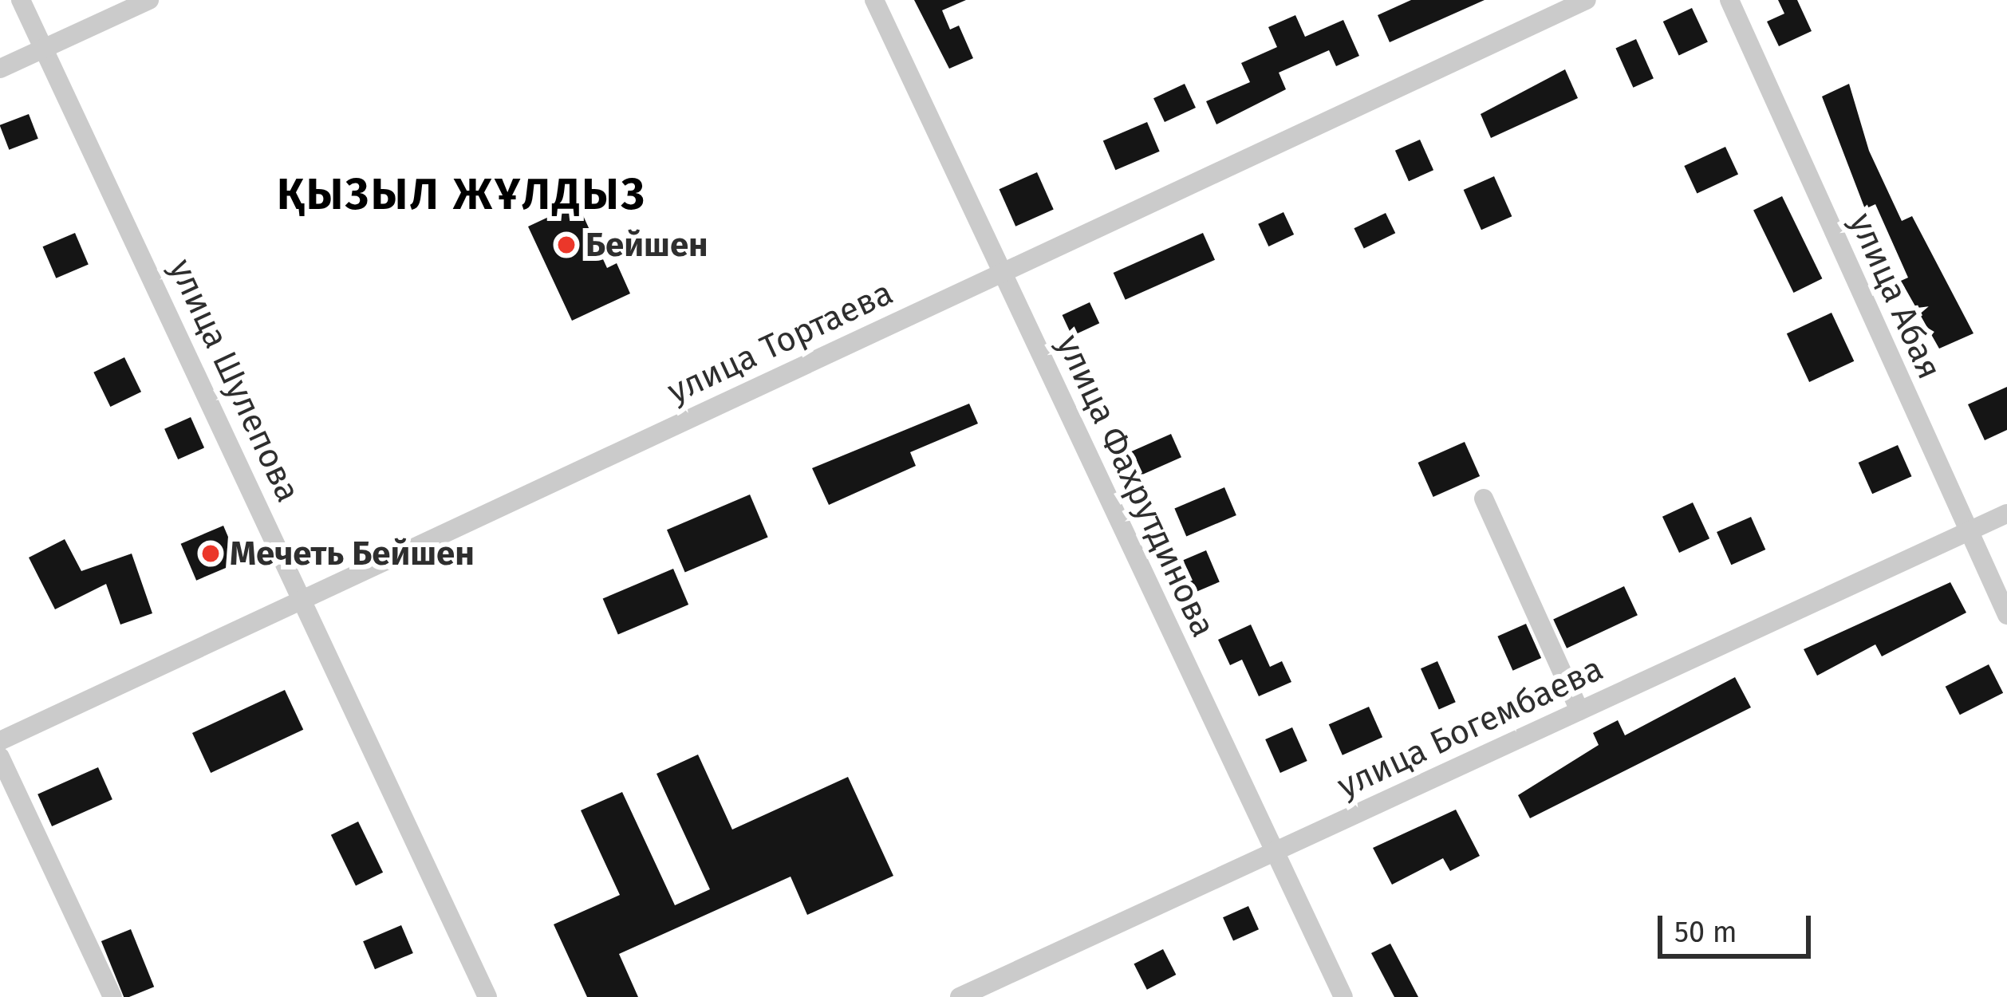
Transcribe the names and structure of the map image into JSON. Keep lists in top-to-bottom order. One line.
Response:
{"streets":{"street":["улица Абая","улица Тортаева","улица Шулепова","улица Фахрутдинова","улица Богембаева"]},"crossings":[["улица Абая","улица Богембаева"],["улица Тортаева","улица Шулепова"],["улица Тортаева","улица Фахрутдинова"],["улица Фахрутдинова","улица Богембаева"]],"districts":["ҚЫЗЫЛ ЖҰЛДЫЗ"],"places":["Бейшен","Мечеть Бейшен"],"scale_bar":"50 m"}
